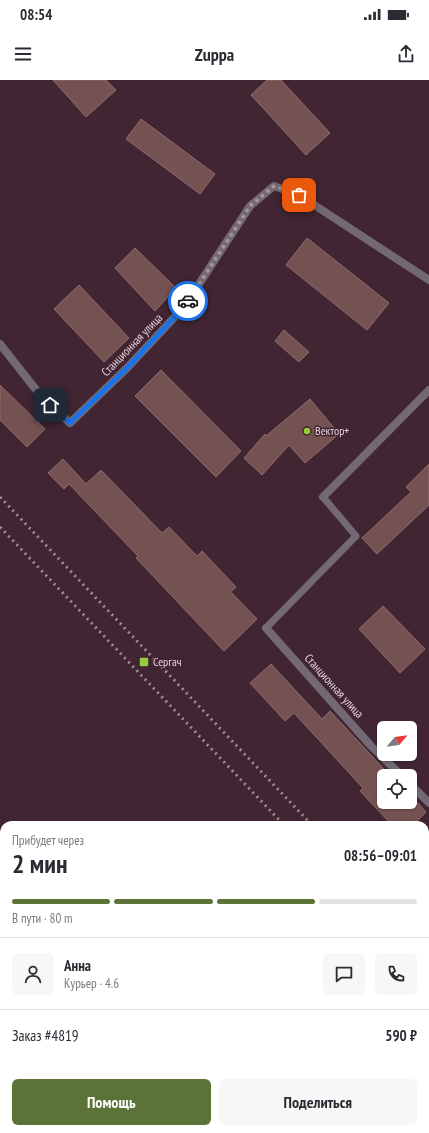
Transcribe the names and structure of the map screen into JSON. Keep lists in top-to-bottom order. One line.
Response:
{"streets":{"street":["Станционная улица"]},"places":{"other":["Вектор+"],"transit":["Сергач"]},"north":"top right","page":{"status":"08:54","header":"Zuppa","heading":["2 мин","Прибудет через","08:56–09:01"],"panel":["Анна","Курьер · 4.6","Заказ #4819","590 ₽"],"bar":"В пути · 80 m","buttons":["Помощь","Поделиться"]}}
